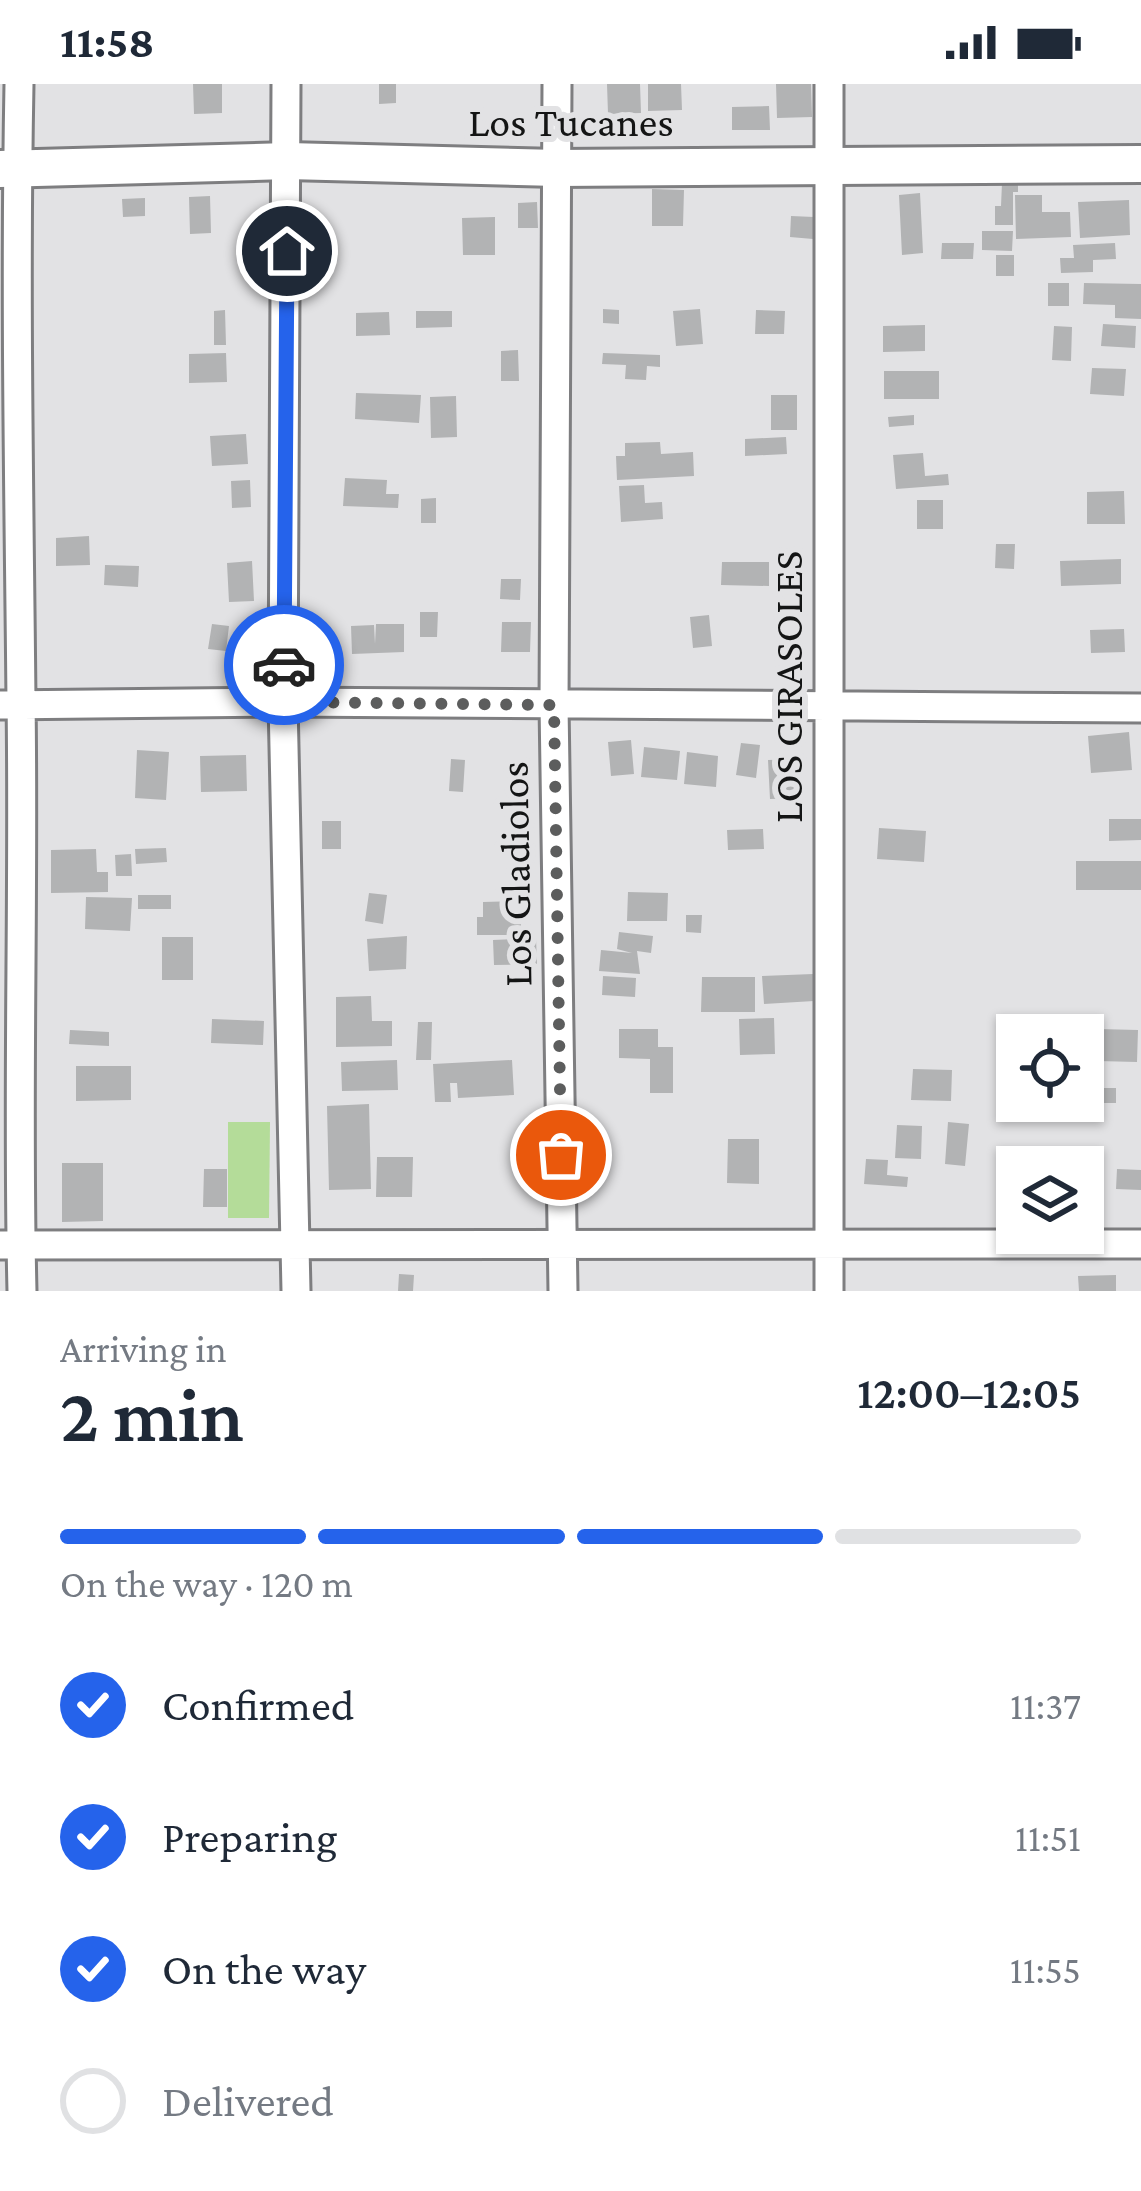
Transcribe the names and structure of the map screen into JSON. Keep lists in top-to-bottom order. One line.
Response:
{"streets":{"street":["Los Tucanes","LOS GIRASOLES","Los Gladiolos"]},"crossings":[["Los Tucanes","LOS GIRASOLES"],["Los Tucanes","Los Gladiolos"]],"page":{"status":"11:58","heading":["2 min","Arriving in","12:00–12:05"],"bar":"On the way · 120 m","list":[["Confirmed","11:37"],["Preparing","11:51"],["On the way","11:55"],"Delivered"]}}
